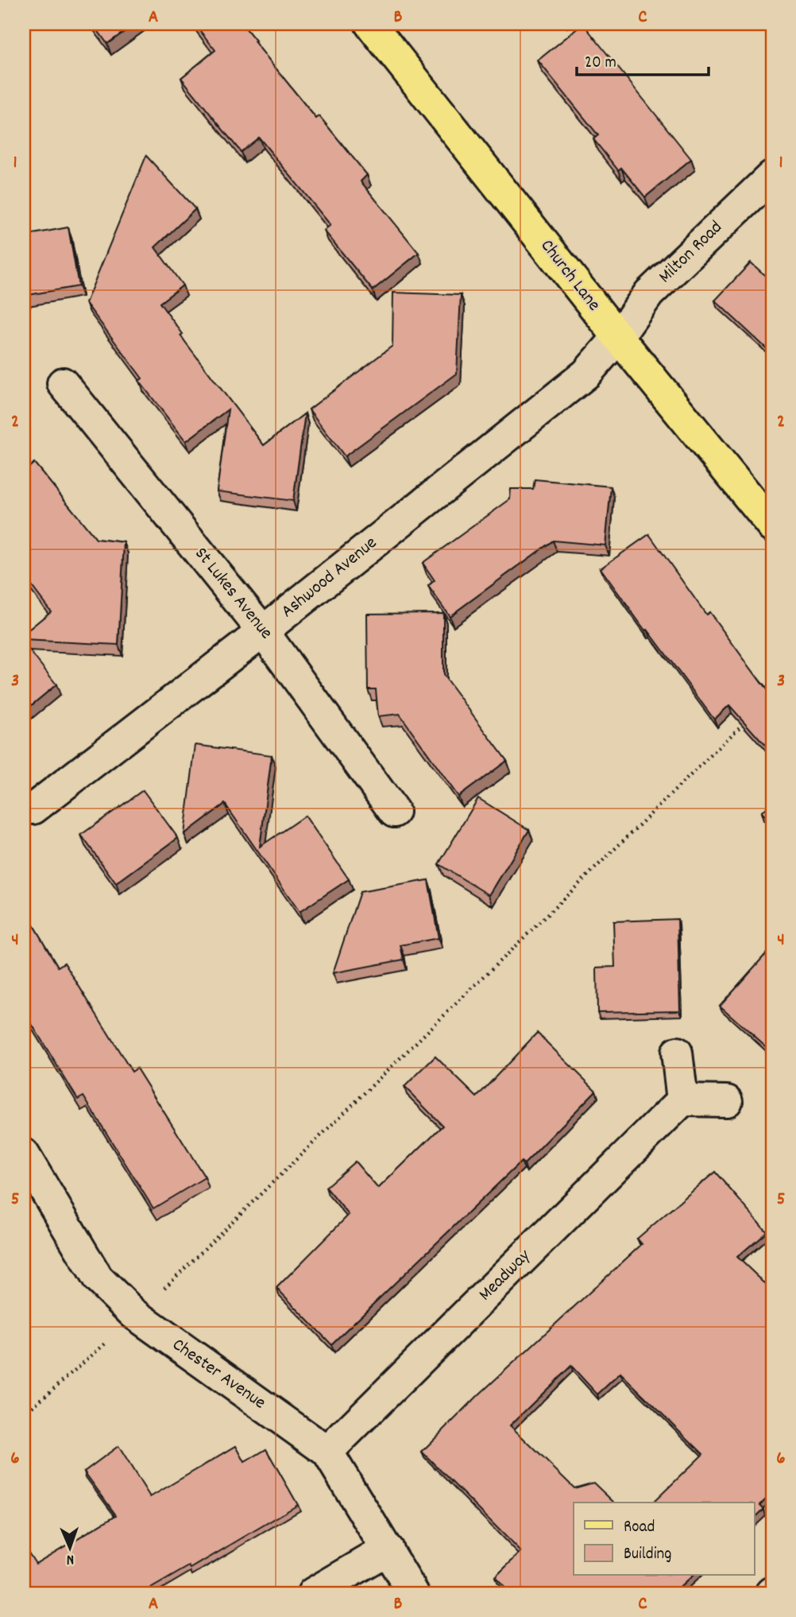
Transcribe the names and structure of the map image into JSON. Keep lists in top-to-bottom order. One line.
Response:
{"streets":{"main road":["Church Lane"],"street":["Milton Road","Ashwood Avenue","St Lukes Avenue","Meadway","Chester Avenue"]},"crossings":[["Milton Road","Church Lane"],["Milton Road","Ashwood Avenue"],["Church Lane","Ashwood Avenue"],["Ashwood Avenue","St Lukes Avenue"],["Meadway","Chester Avenue"]],"legend":["Road","Building"],"scale_bar":"20 m","north":"bottom","grid":{"columns":["A","B","C"],"rows":["1","2","3","4","5","6"]}}
